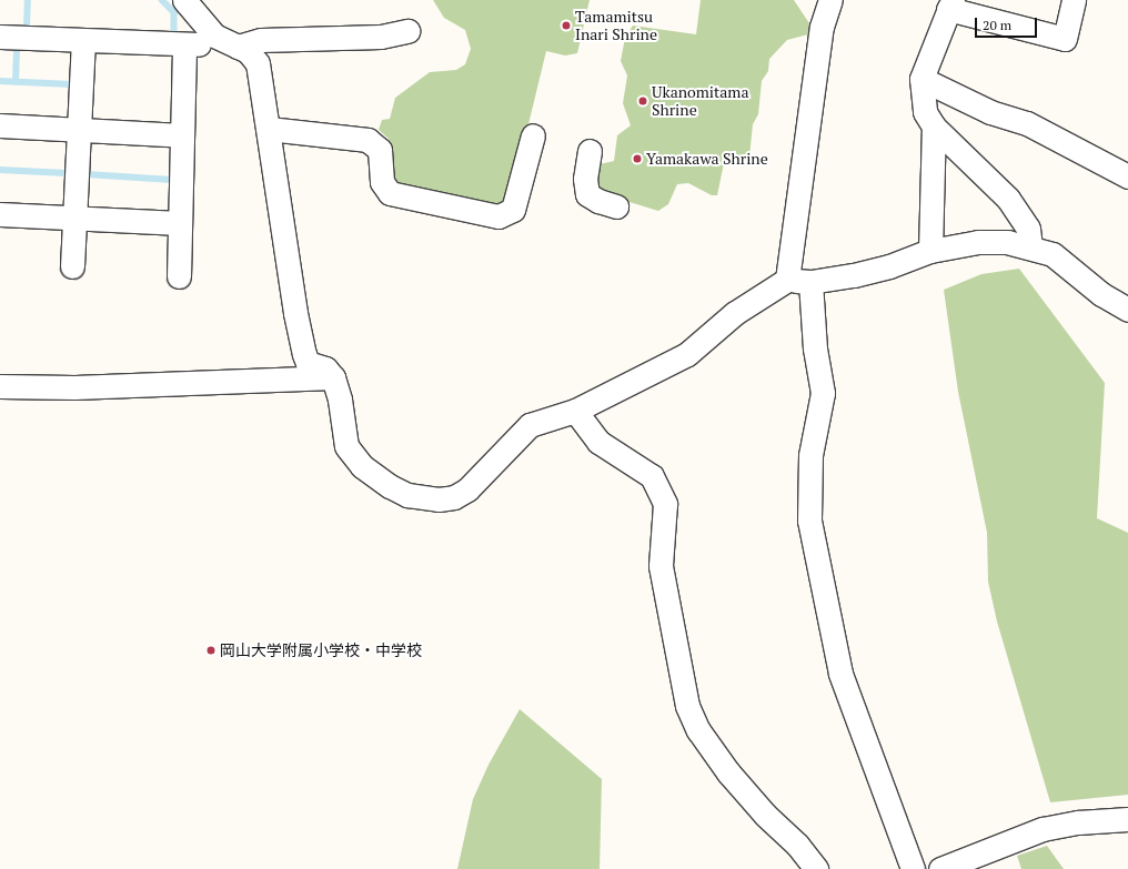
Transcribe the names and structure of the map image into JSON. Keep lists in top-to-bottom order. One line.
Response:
{"places":["Tamamitsu Inari Shrine","Ukanomitama Shrine","Yamakawa Shrine","岡山大学附属小学校・中学校"],"scale_bar":"20 m"}
